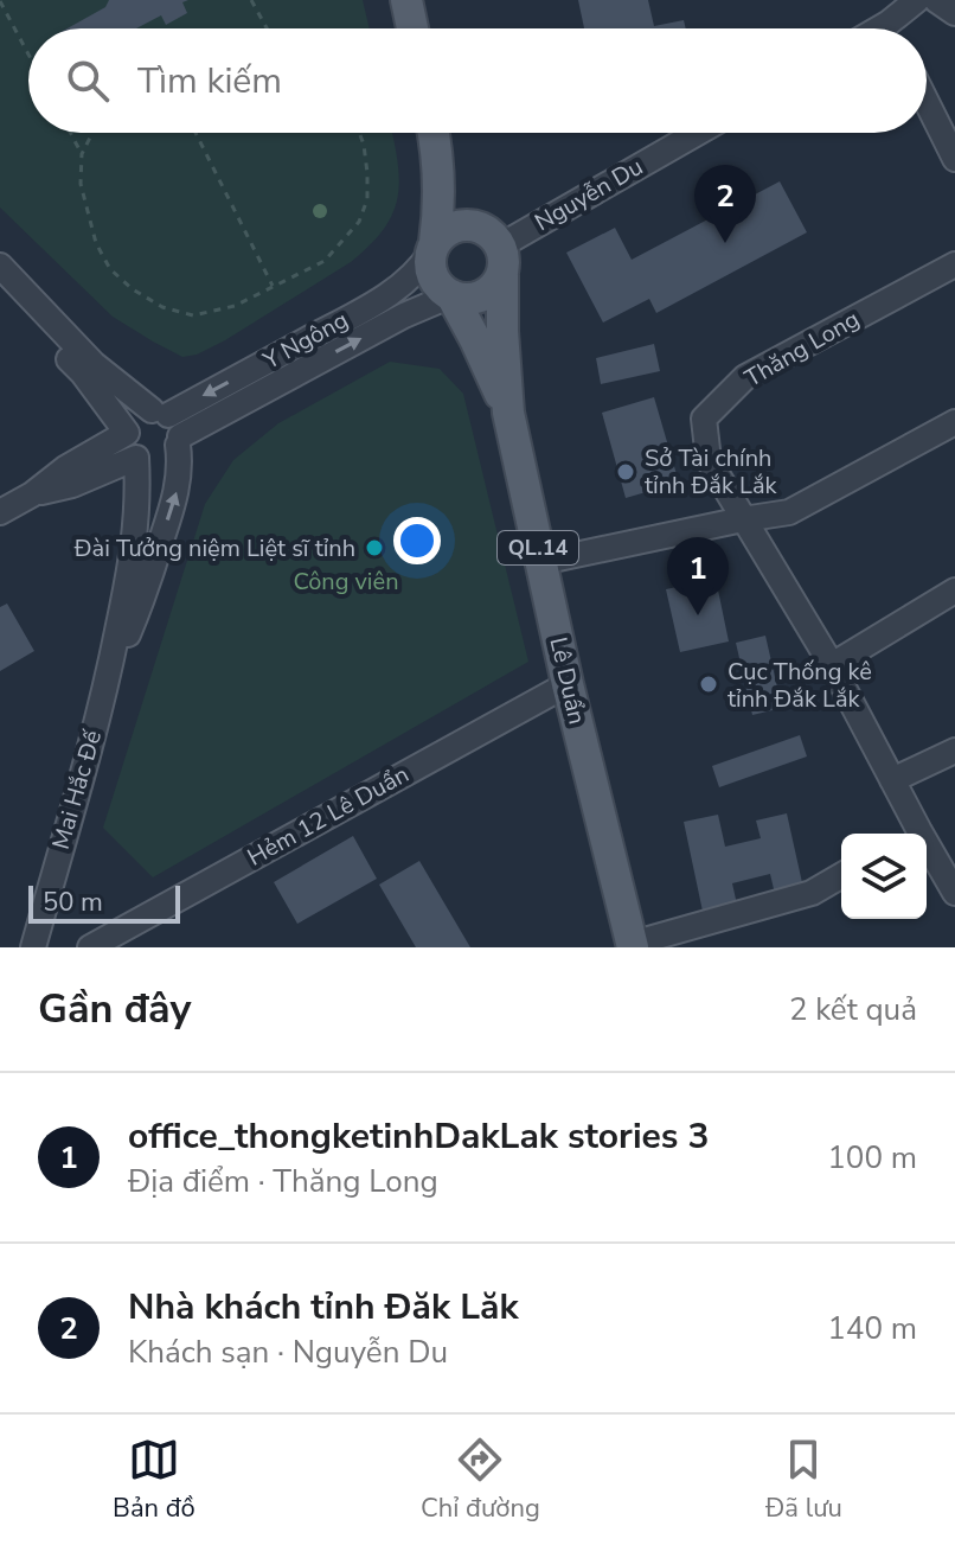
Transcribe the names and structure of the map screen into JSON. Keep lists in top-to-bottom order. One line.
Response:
{"streets":{"main road":["QL.14","Lê Duẩn"],"street":["Nguyễn Du","Y Ngông","Thăng Long","Mai Hắc Đế","Hẻm 12 Lê Duẩn"]},"crossings":[["Nguyễn Du","Lê Duẩn"],["Y Ngông","Lê Duẩn"],["Y Ngông","Mai Hắc Đế"],["Lê Duẩn","Hẻm 12 Lê Duẩn"]],"parks":["Công viên"],"places":["Sở Tài chính tỉnh Đắk Lắk","Đài Tưởng niệm Liệt sĩ tỉnh","Cục Thống kê tỉnh Đắk Lắk"],"scale_bar":"50 m","page":{"search":"Tìm kiếm","pins":["2","1"],"scale":"50 m","heading":["Gần đây","2 kết quả"],"list":[{"mark":"1","name":"office_thongketinhDakLak stories 3","note":"Địa điểm · Thăng Long","value":"100 m"},{"mark":"2","name":"Nhà khách tỉnh Đăk Lăk","note":"Khách sạn · Nguyễn Du","value":"140 m"}],"nav":["Bản đồ","Chỉ đường","Đã lưu"]}}
